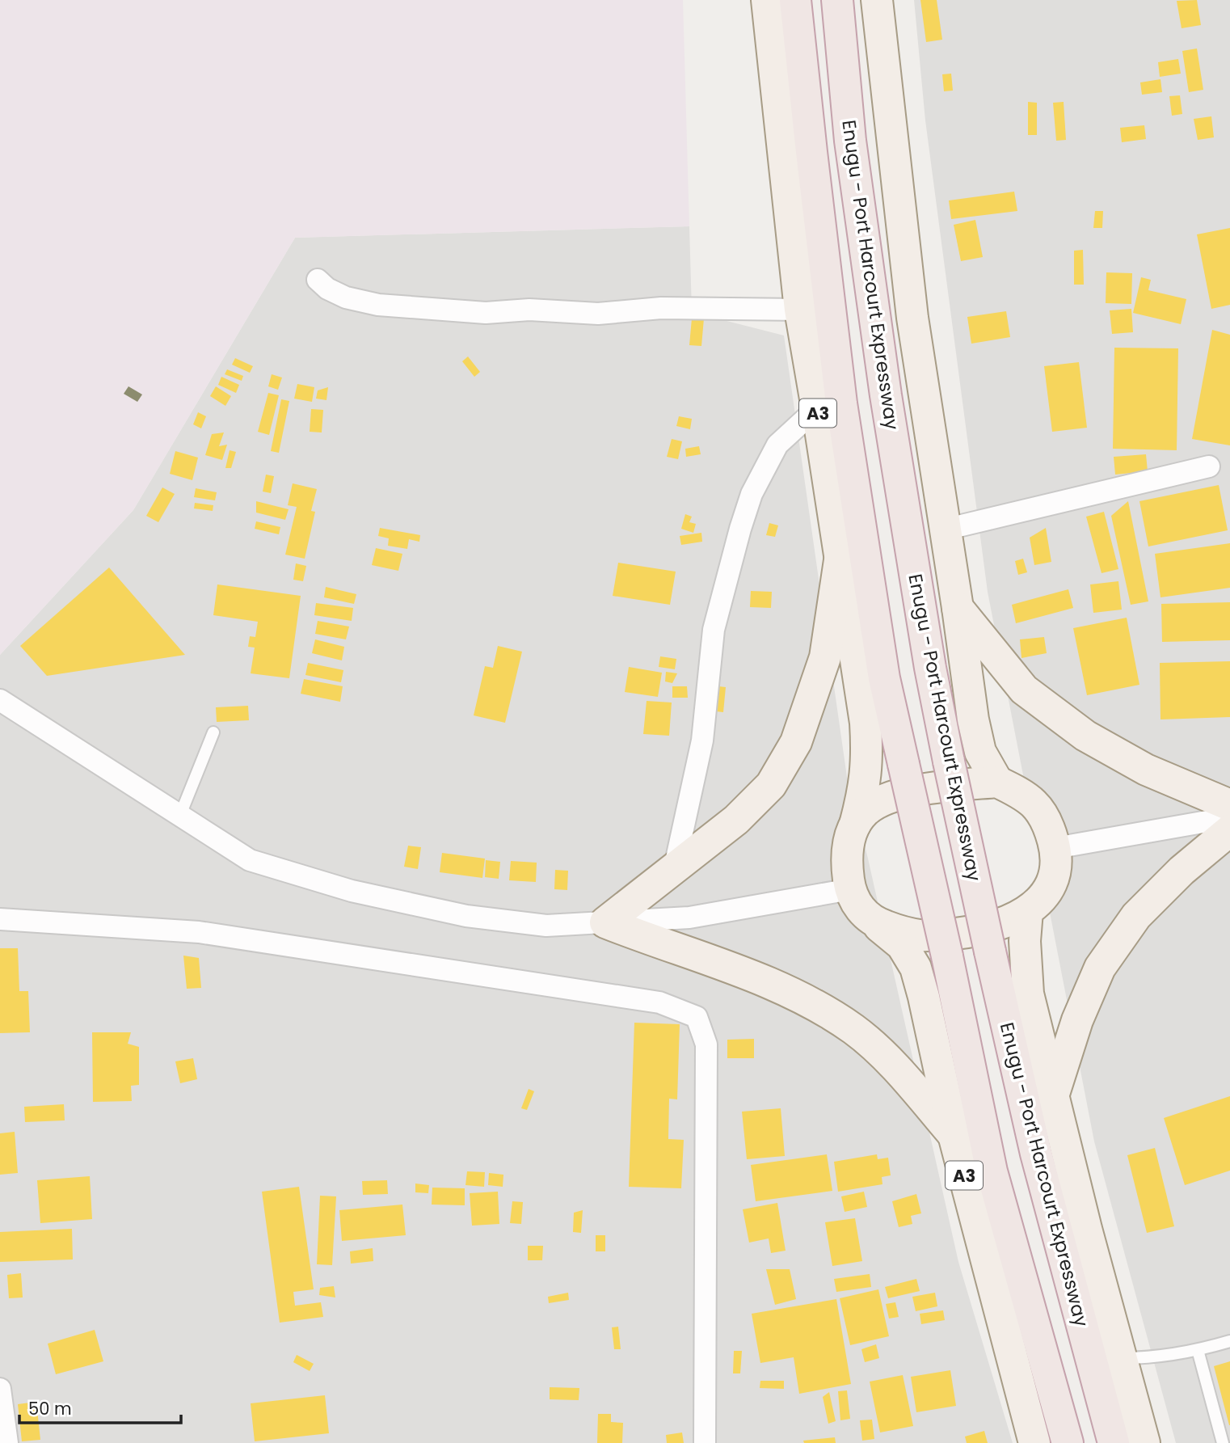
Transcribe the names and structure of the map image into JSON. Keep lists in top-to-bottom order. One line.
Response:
{"streets":{"highway":["Enugu - Port Harcourt Expressway","A3"]},"crossings":[["Enugu - Port Harcourt Expressway","A3"]],"scale_bar":"50 m"}
